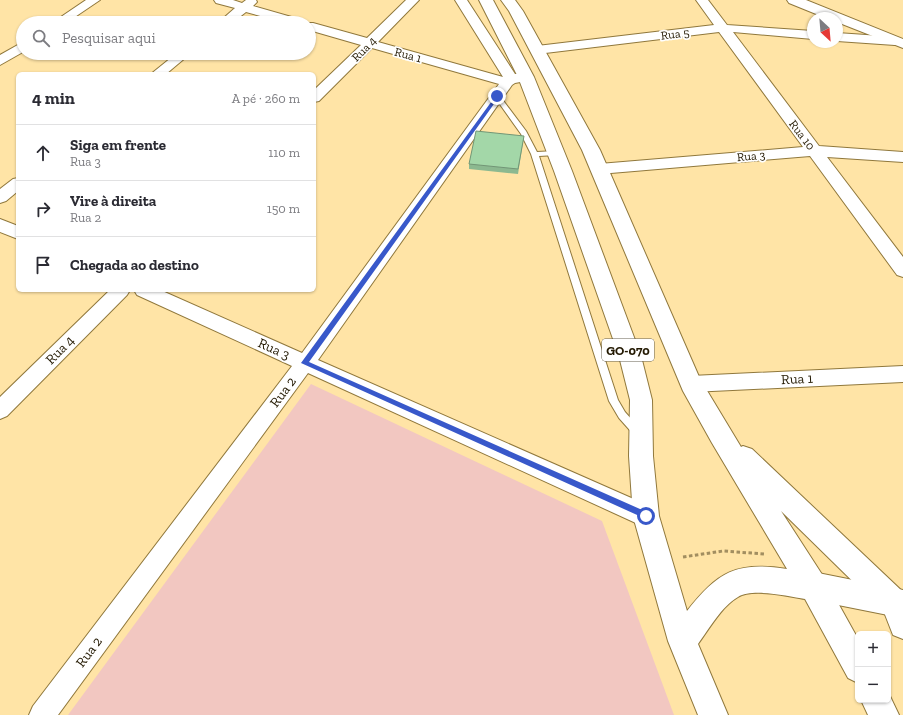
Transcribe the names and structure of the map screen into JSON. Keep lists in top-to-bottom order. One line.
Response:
{"streets":{"main road":["GO-070"],"street":["Rua 5","Rua 4","Rua 1","Rua 10","Rua 3","Rua 2"]},"crossings":[["Rua 5","Rua 10"],["Rua 5","GO-070"],["Rua 4","Rua 1"],["Rua 1","GO-070"],["Rua 1","Rua 2"],["Rua 10","Rua 3"],["Rua 3","GO-070"],["Rua 3","Rua 2"],["GO-070","Rua 2"]],"north":"bottom right","page":{"search":"Pesquisar aqui","heading":["4 min","A pé · 260 m"],"list":[["Siga em frente","Rua 3","110 m"],["Vire à direita","Rua 2","150 m"],"Chegada ao destino"],"map_buttons":["+","−"]}}
